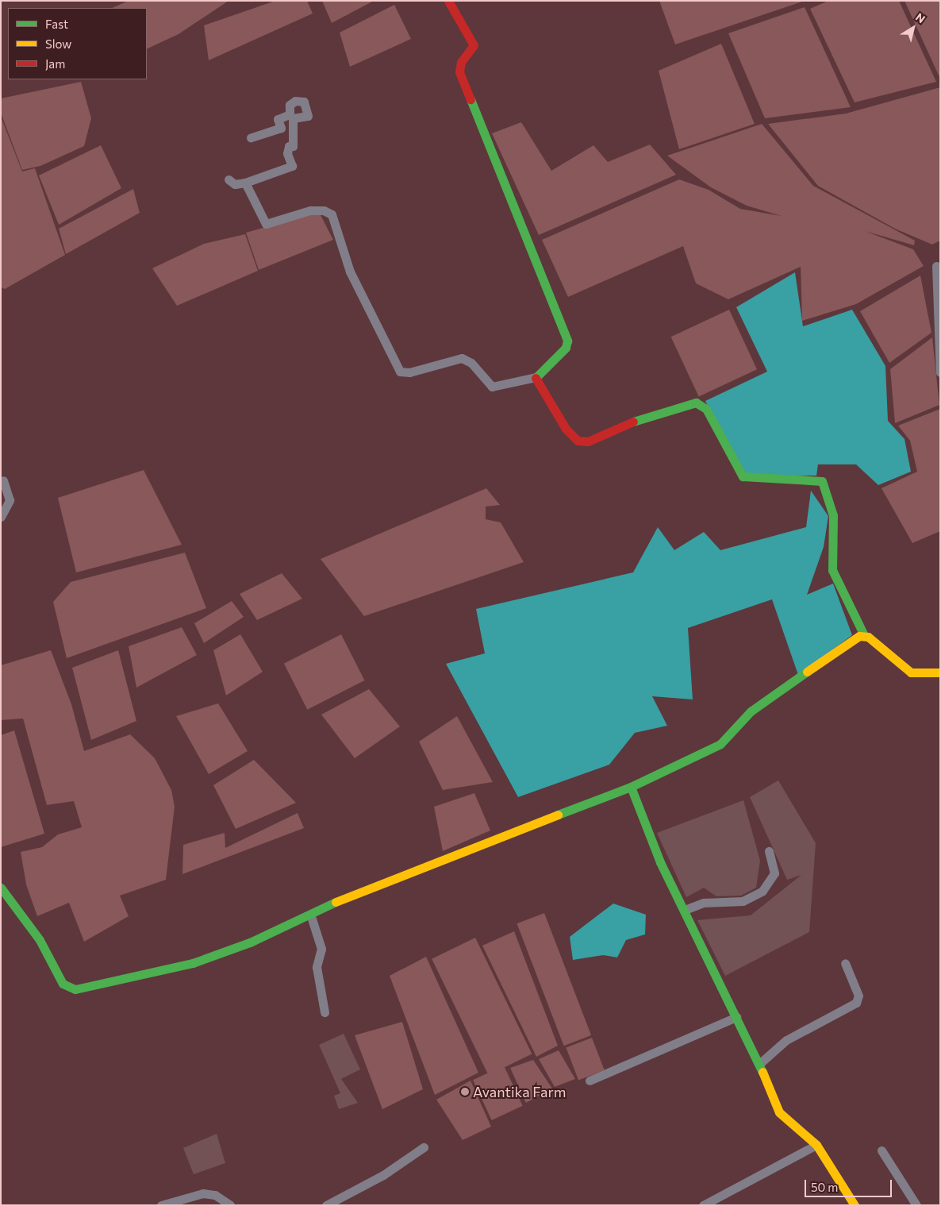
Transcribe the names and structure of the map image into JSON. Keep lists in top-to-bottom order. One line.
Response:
{"places":["Avantika Farm"],"legend":["Fast","Slow","Jam"],"scale_bar":"50 m","north":"top right"}
